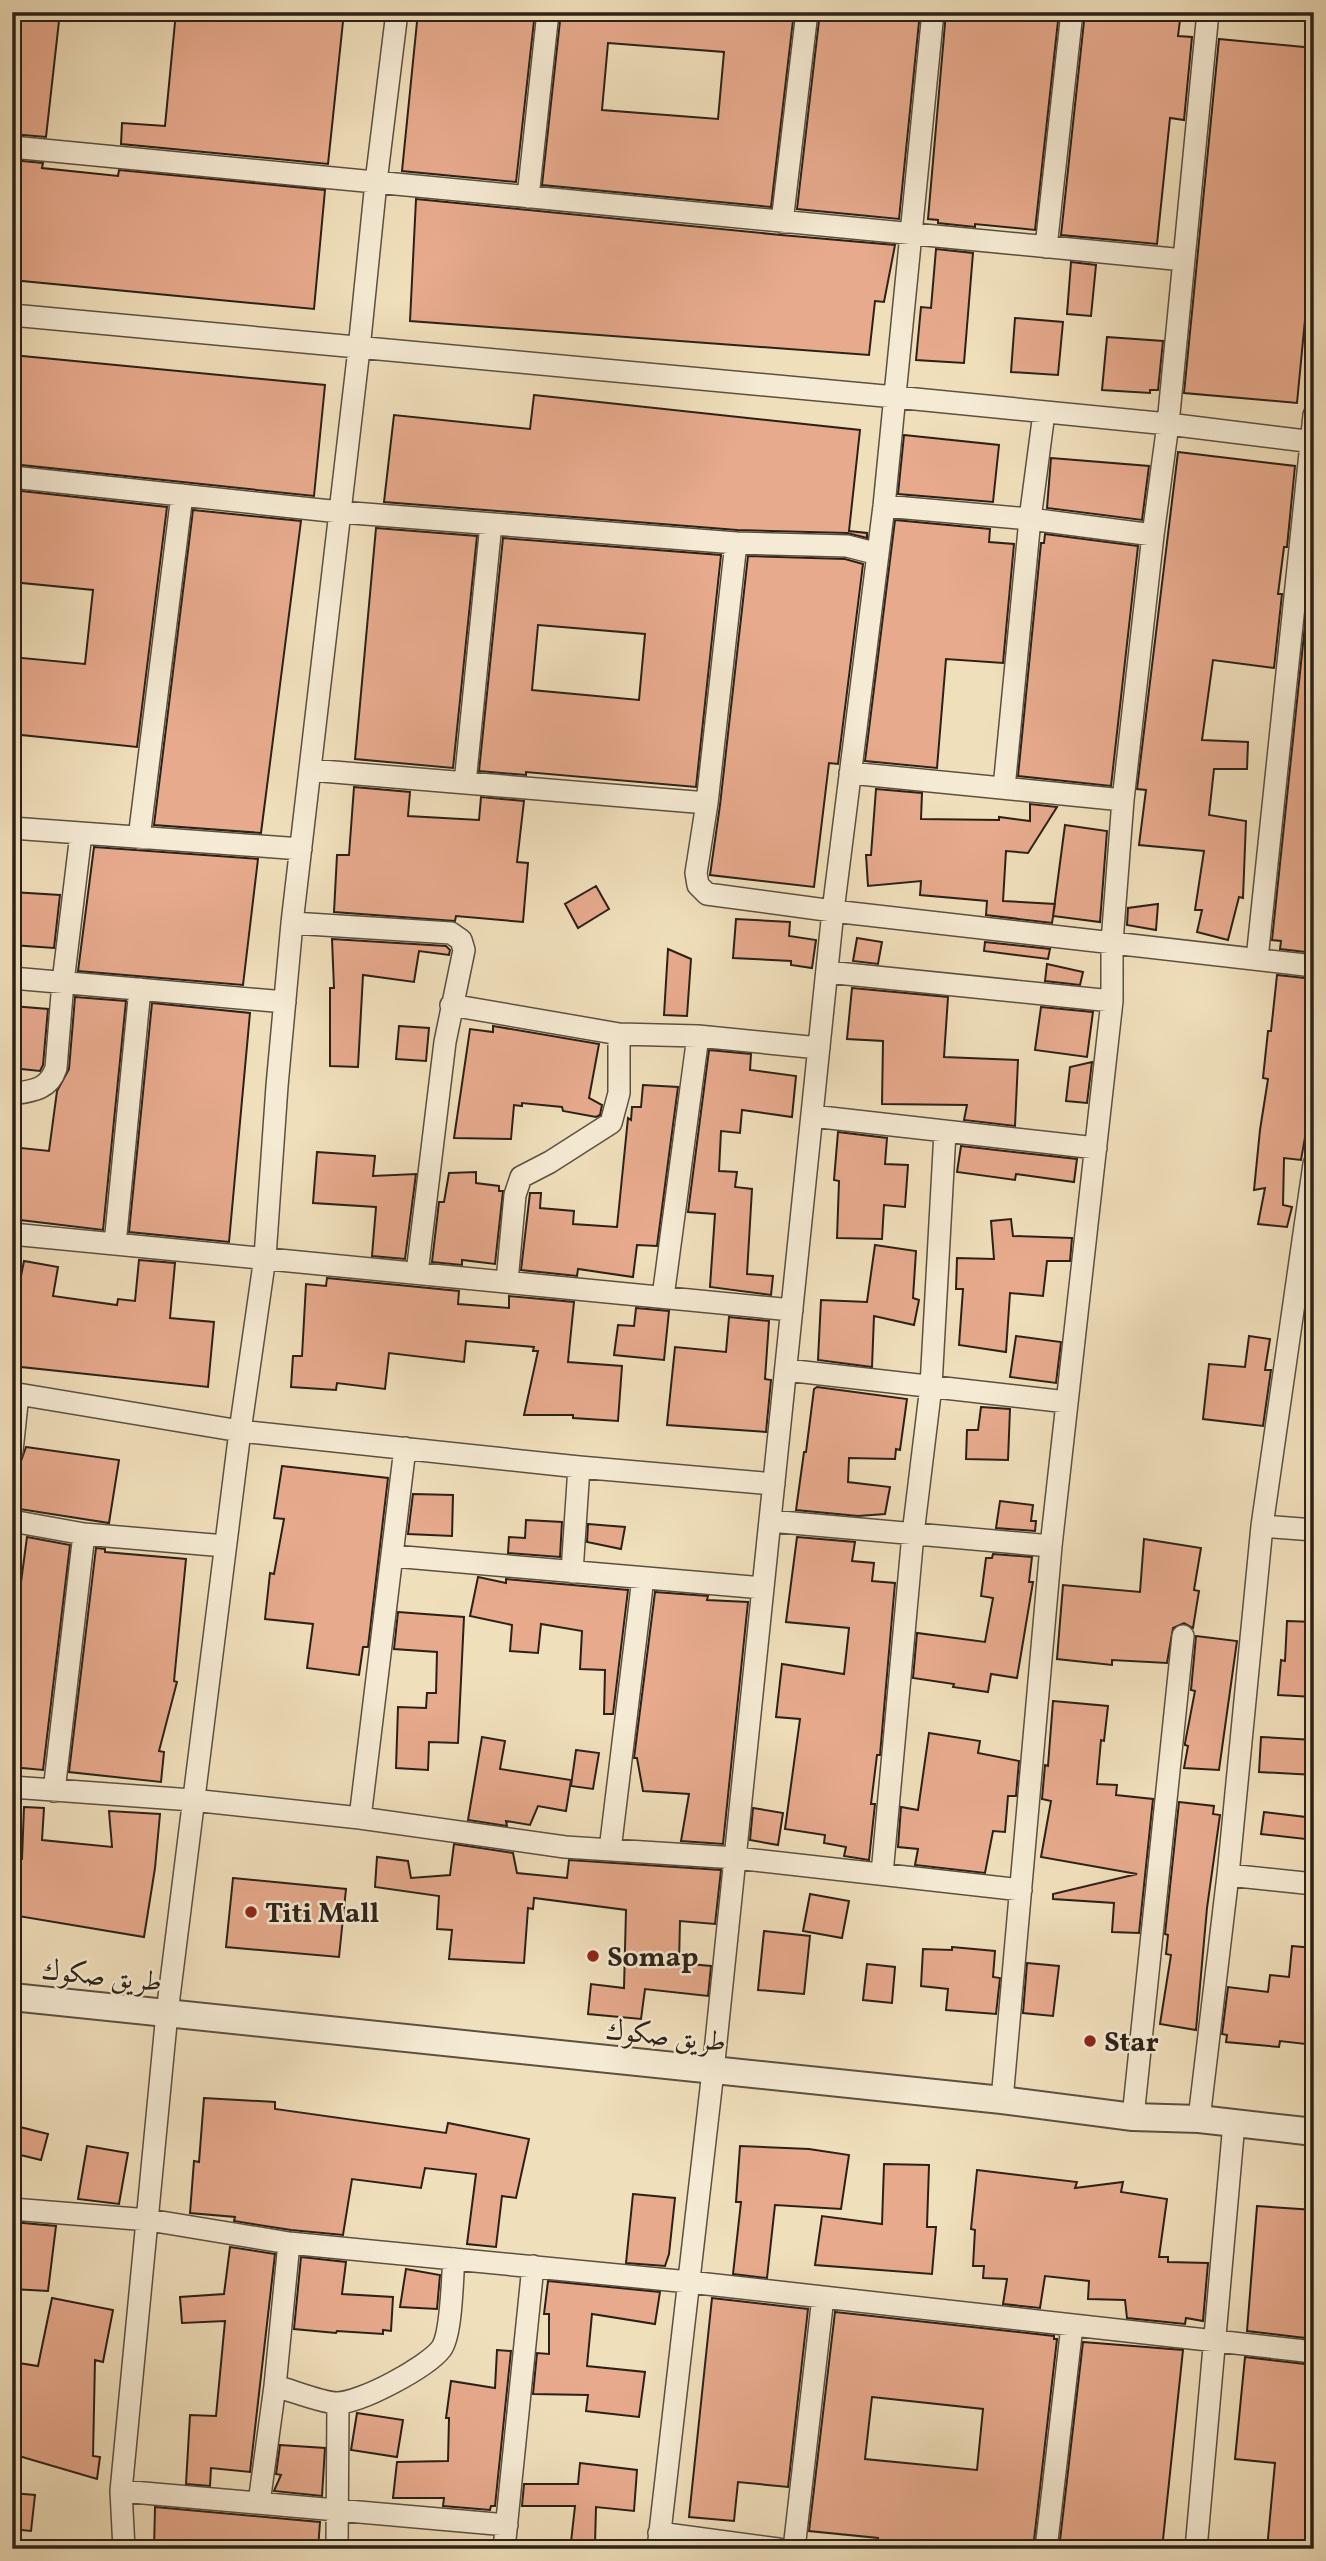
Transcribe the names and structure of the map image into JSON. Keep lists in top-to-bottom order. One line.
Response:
{"streets":{"street":["طريق صكوك"]},"places":["Titi Mall","Somap","Star"]}
